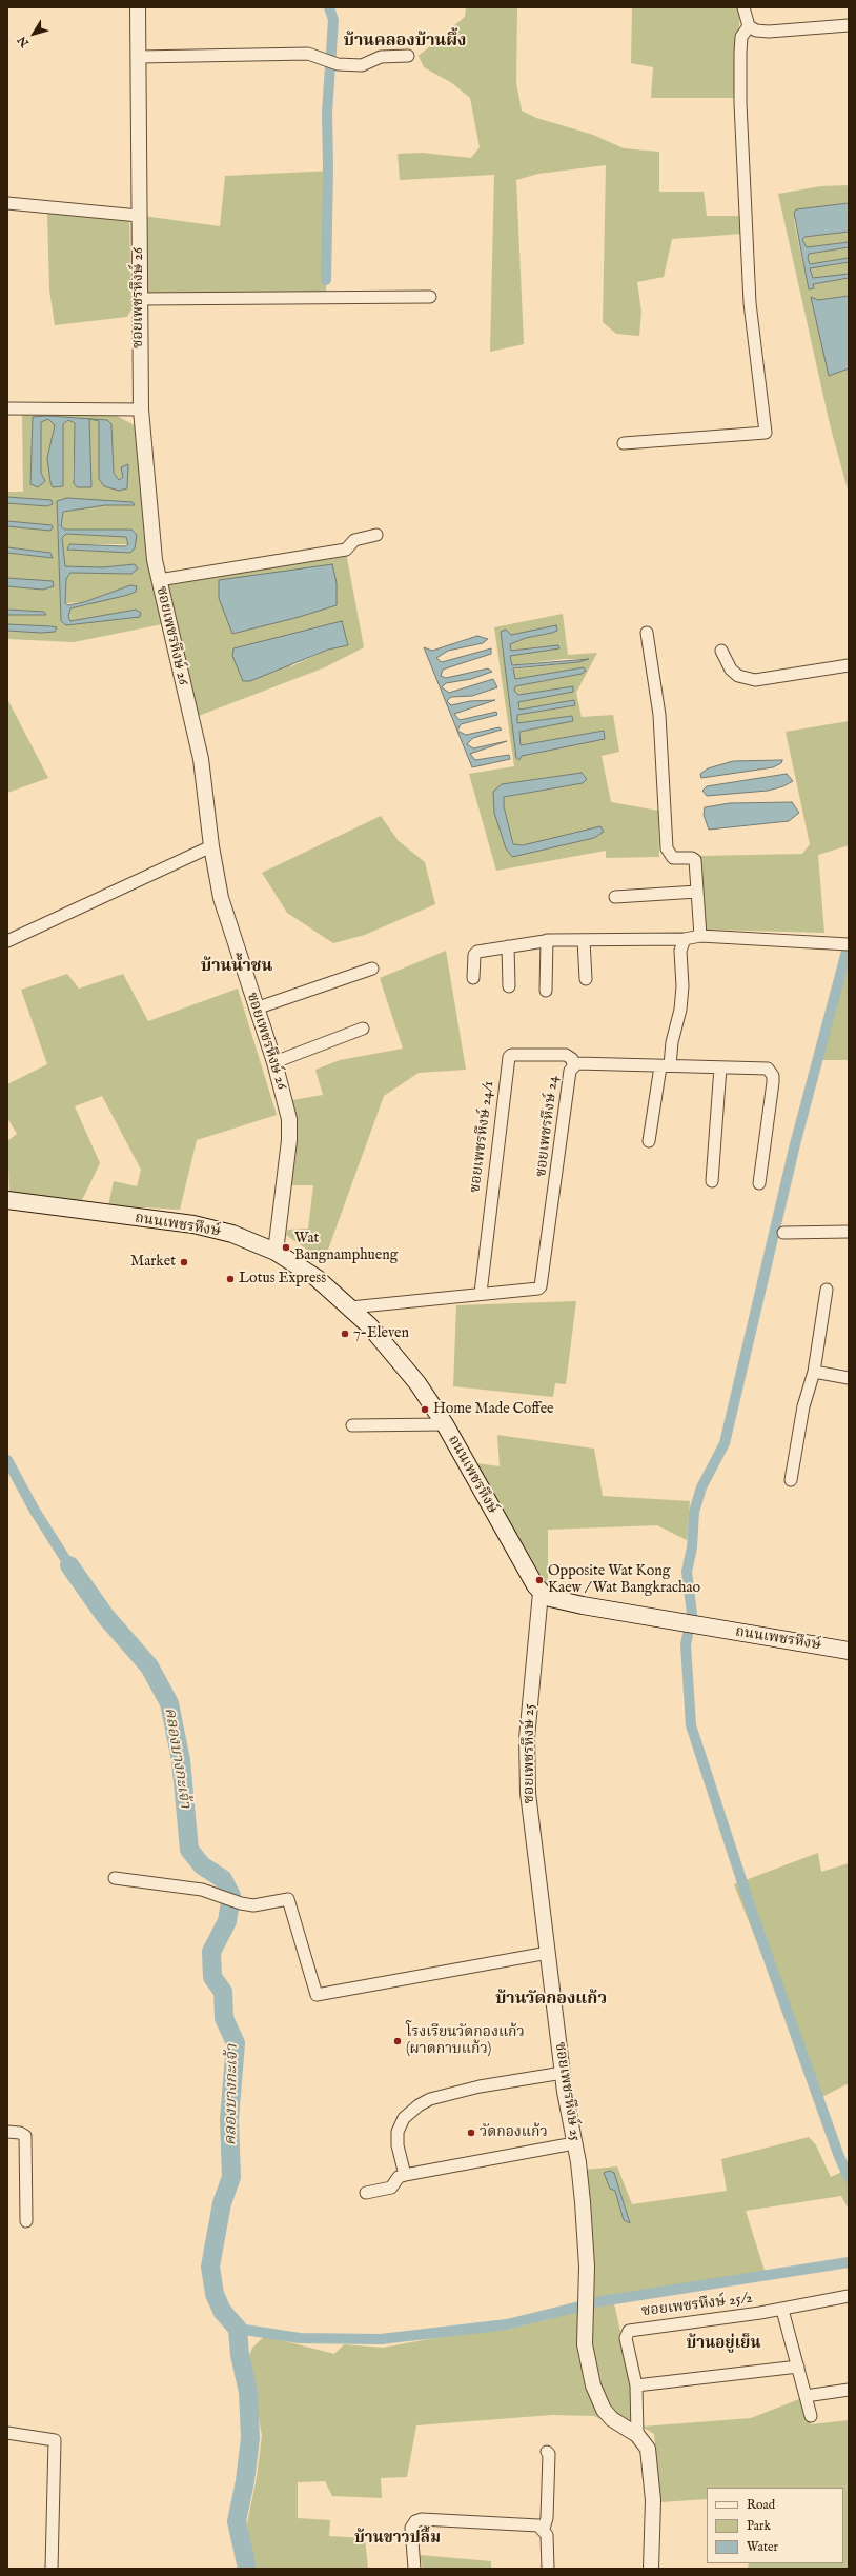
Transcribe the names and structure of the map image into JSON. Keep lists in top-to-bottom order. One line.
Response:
{"streets":{"main road":["ถนนเพชรหึงษ์"],"street":["ซอยเพชรหึงษ์ 26","ซอยเพชรหึงษ์ 24","ซอยเพชรหึงษ์ 24/1","ซอยเพชรหึงษ์ 25","ซอยเพชรหึงษ์ 25/2"]},"crossings":[["ซอยเพชรหึงษ์ 26","ถนนเพชรหึงษ์"],["ซอยเพชรหึงษ์ 24","ซอยเพชรหึงษ์ 24/1"],["ซอยเพชรหึงษ์ 24","ถนนเพชรหึงษ์"],["ถนนเพชรหึงษ์","ซอยเพชรหึงษ์ 25"],["ซอยเพชรหึงษ์ 25","ซอยเพชรหึงษ์ 25/2"]],"districts":["บ้านคลองบ้านผึ้ง","บ้านน้ำชน","บ้านวัดกองแก้ว","บ้านอยู่เย็น","บ้านขาวปลื้ม"],"water":["คลองบางกะเจ้า"],"places":["Wat Bangnamphueng","Market","Lotus Express","7-Eleven","Home Made Coffee","Opposite Wat Kong Kaew / Wat Bangkrachao","โรงเรียนวัดกองแก้ว (ผาดกาบแก้ว)","วัดกองแก้ว"],"legend":["Road","Park","Water"],"north":"bottom left"}
